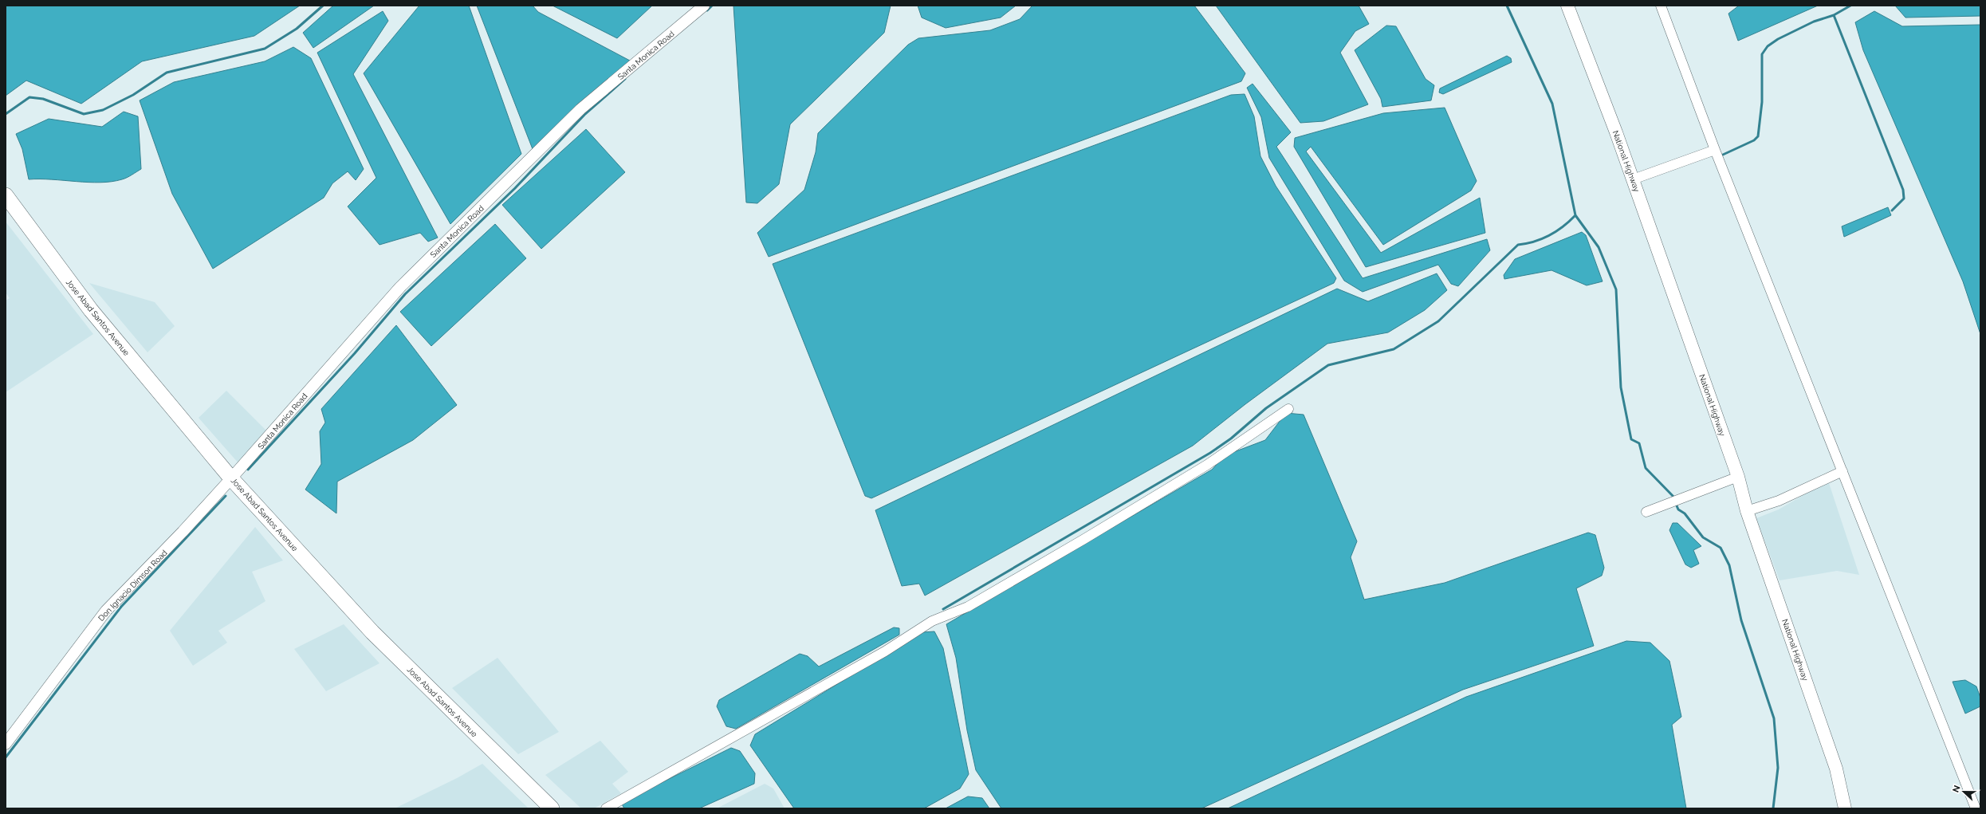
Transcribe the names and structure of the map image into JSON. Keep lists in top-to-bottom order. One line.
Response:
{"streets":{"highway":["Jose Abad Santos Avenue"],"main road":["National Highway"],"street":["Santa Monica Road","Don Ignacio Dimson Road"]},"crossings":[["Santa Monica Road","Jose Abad Santos Avenue"],["Santa Monica Road","Don Ignacio Dimson Road"],["Jose Abad Santos Avenue","Don Ignacio Dimson Road"]],"north":"left"}
